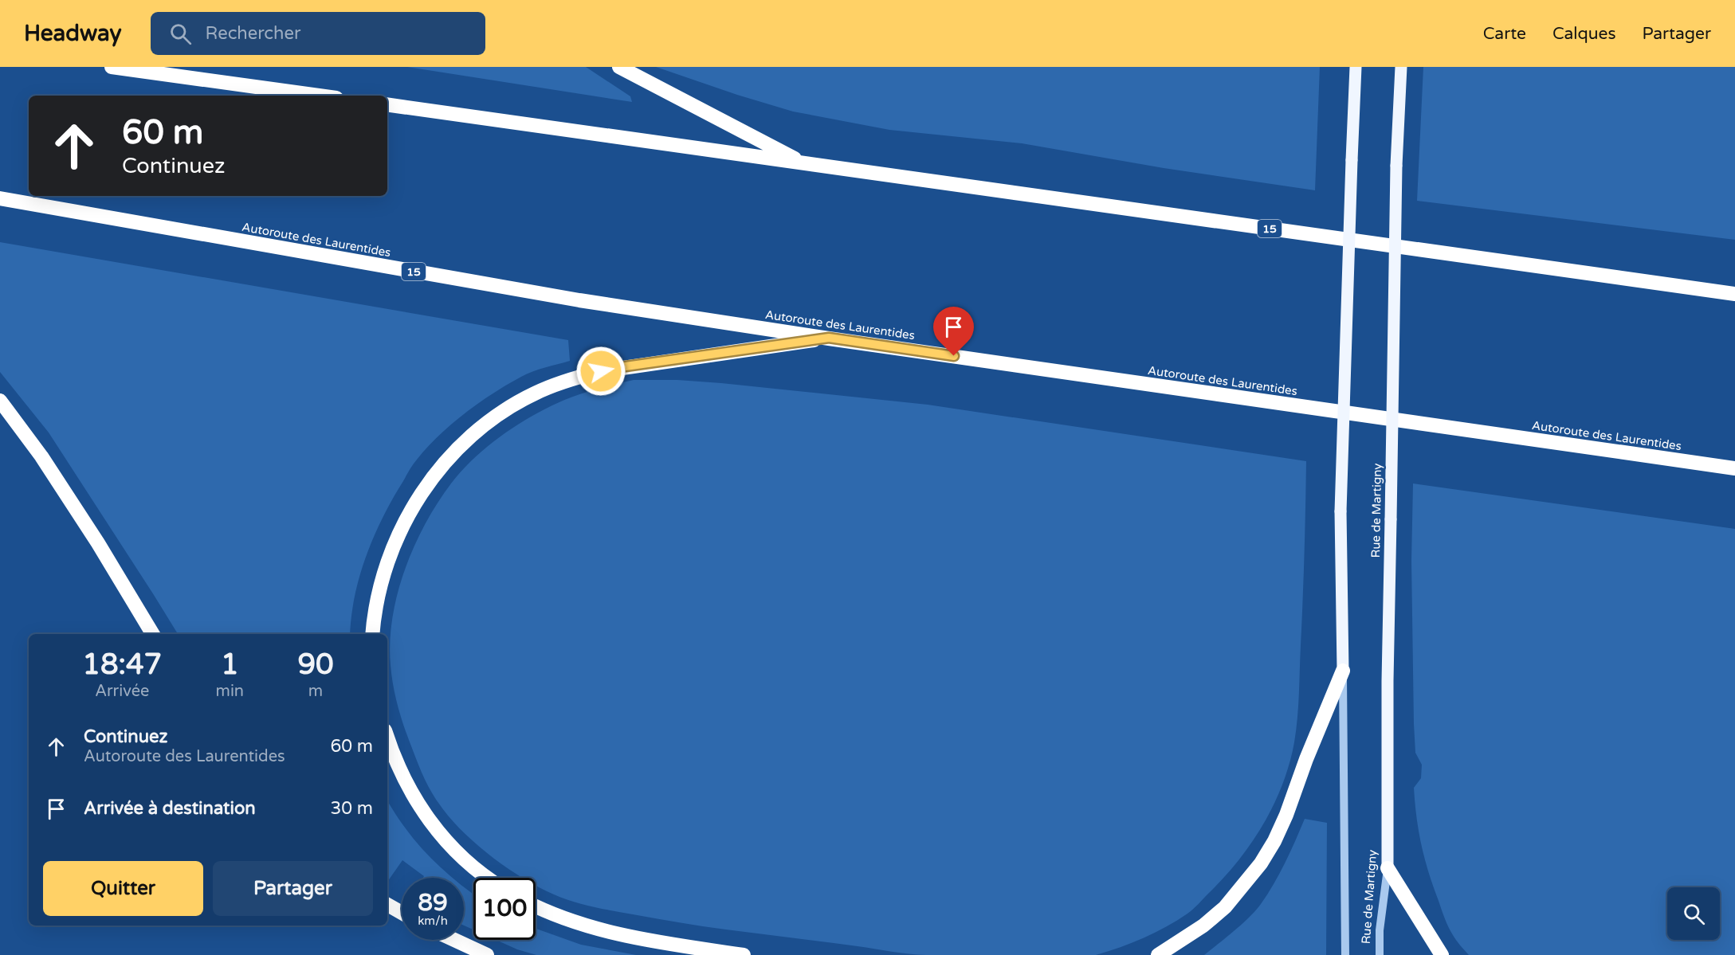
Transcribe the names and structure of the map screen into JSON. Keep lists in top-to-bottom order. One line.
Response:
{"streets":{"highway":["15","Autoroute des Laurentides"],"main road":["Rue de Martigny"]},"page":{"header":"Headway","search":"Rechercher","nav":["Carte","Calques","Partager"],"turn":["60 m","Continuez"],"eta":["18:47","Arrivée","1","min","90","m"],"list":[{"name":"Continuez","note":"Autoroute des Laurentides","value":"60 m"},{"name":"Arrivée à destination","value":"30 m"}],"buttons":["Quitter","Partager"],"speed":"89 km/h","limit":"100"}}
